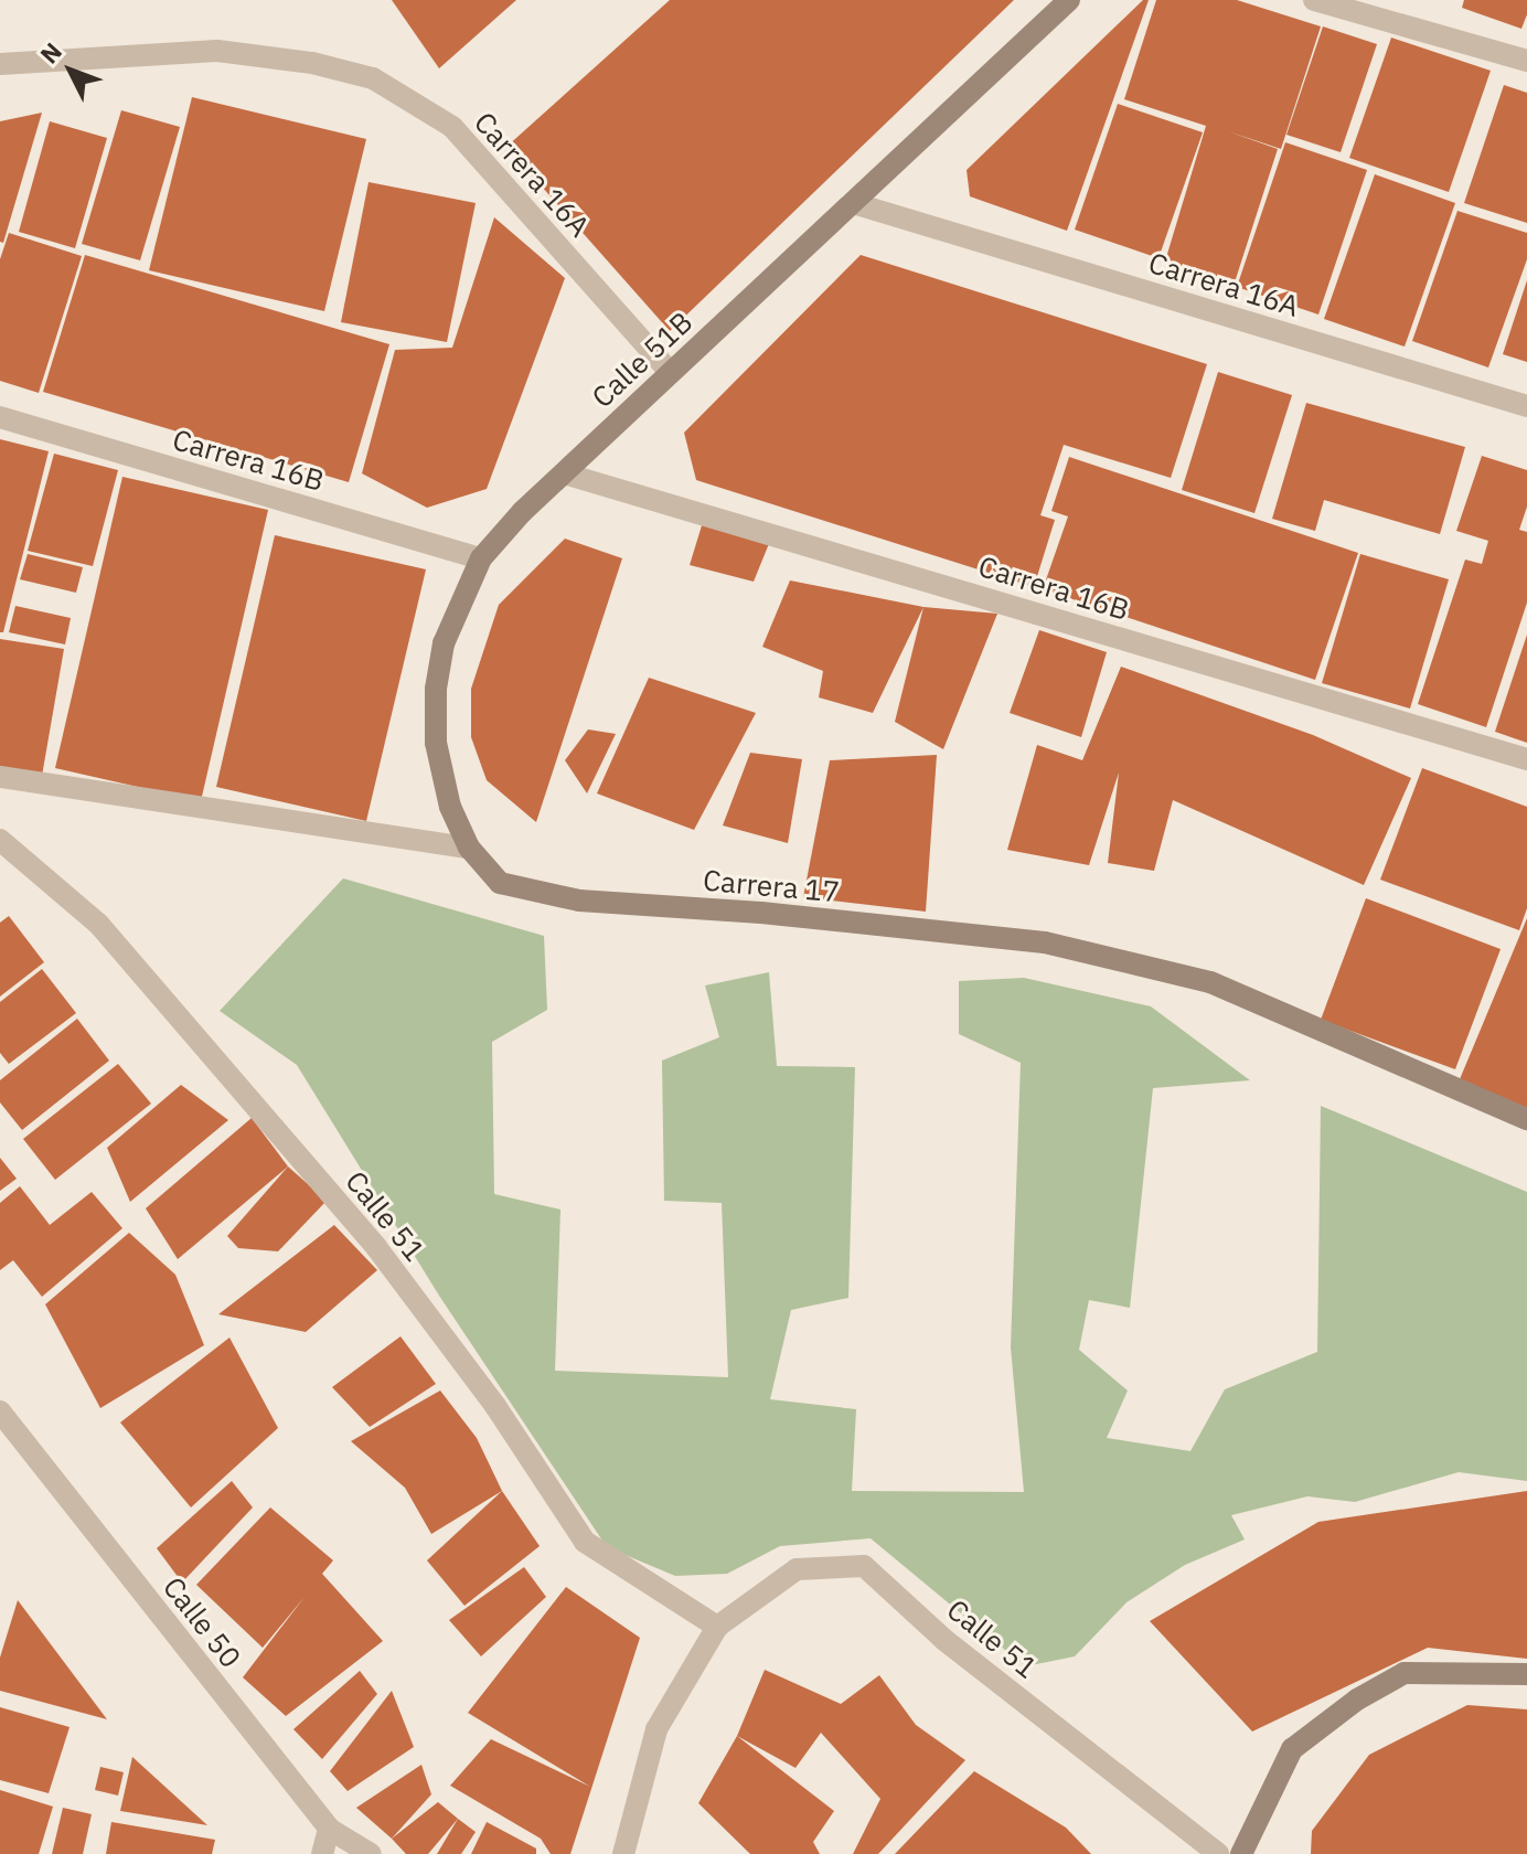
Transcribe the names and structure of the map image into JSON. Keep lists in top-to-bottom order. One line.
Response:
{"streets":{"main road":["Calle 51B","Carrera 17"],"street":["Carrera 16A","Carrera 16B","Calle 51","Calle 50"]},"crossings":[["Carrera 16A","Calle 51B"],["Calle 51B","Carrera 16B"],["Calle 51B","Carrera 17"]],"north":"top left"}
